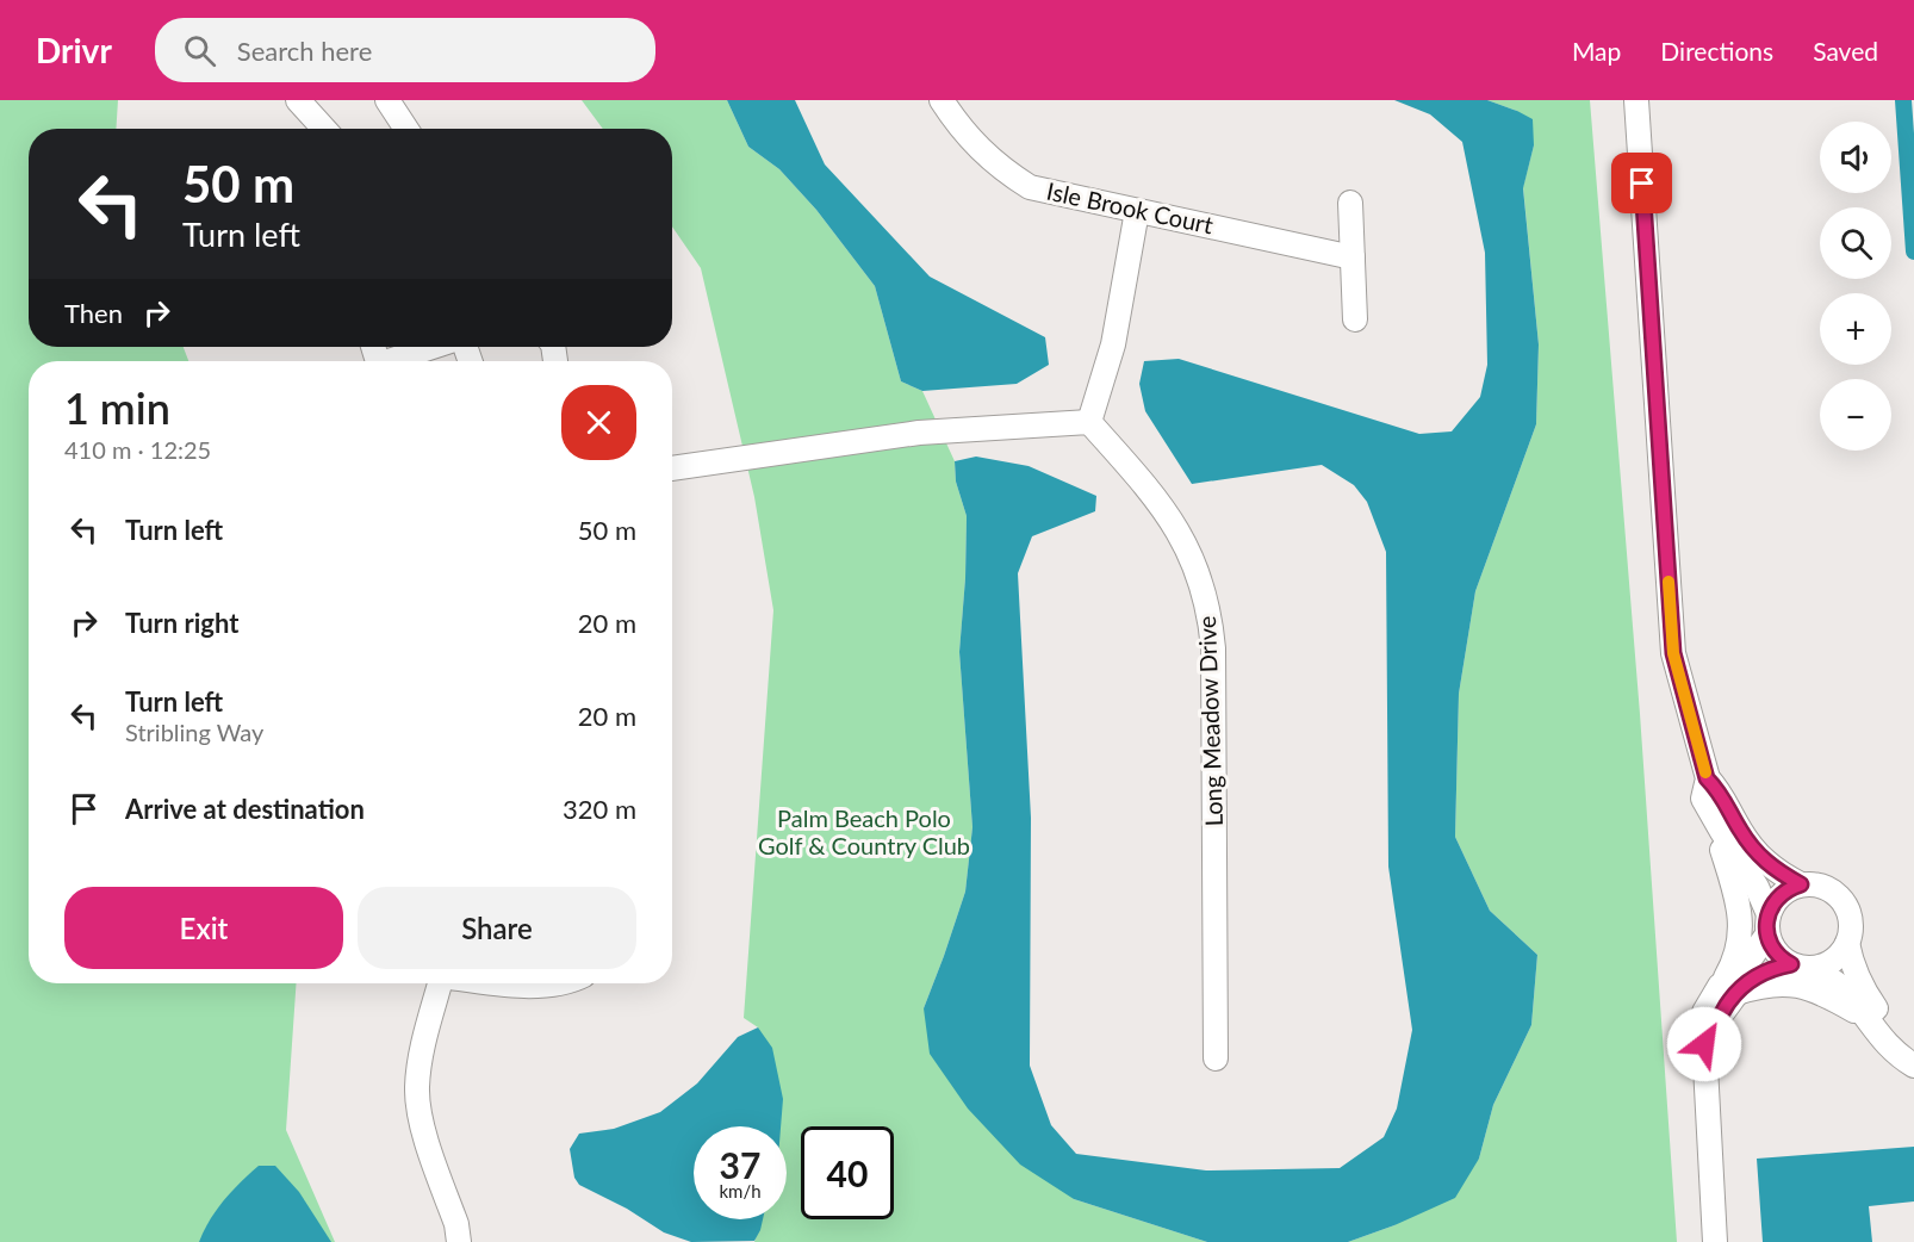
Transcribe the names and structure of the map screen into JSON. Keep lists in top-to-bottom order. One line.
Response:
{"streets":{"street":["Isle Brook Court","Long Meadow Drive"]},"parks":["Palm Beach Polo Golf & Country Club"],"page":{"header":"Drivr","search":"Search here","nav":["Map","Directions","Saved"],"map_buttons":["+","−"],"turn":["50 m","Turn left"],"then":"Then","heading":["1 min","410 m · 12:25"],"list":[{"name":"Turn left","value":"50 m"},{"name":"Turn right","value":"20 m"},{"name":"Turn left","note":"Stribling Way","value":"20 m"},{"name":"Arrive at destination","value":"320 m"}],"buttons":["Exit","Share"],"speed":"37 km/h","limit":"40"}}
